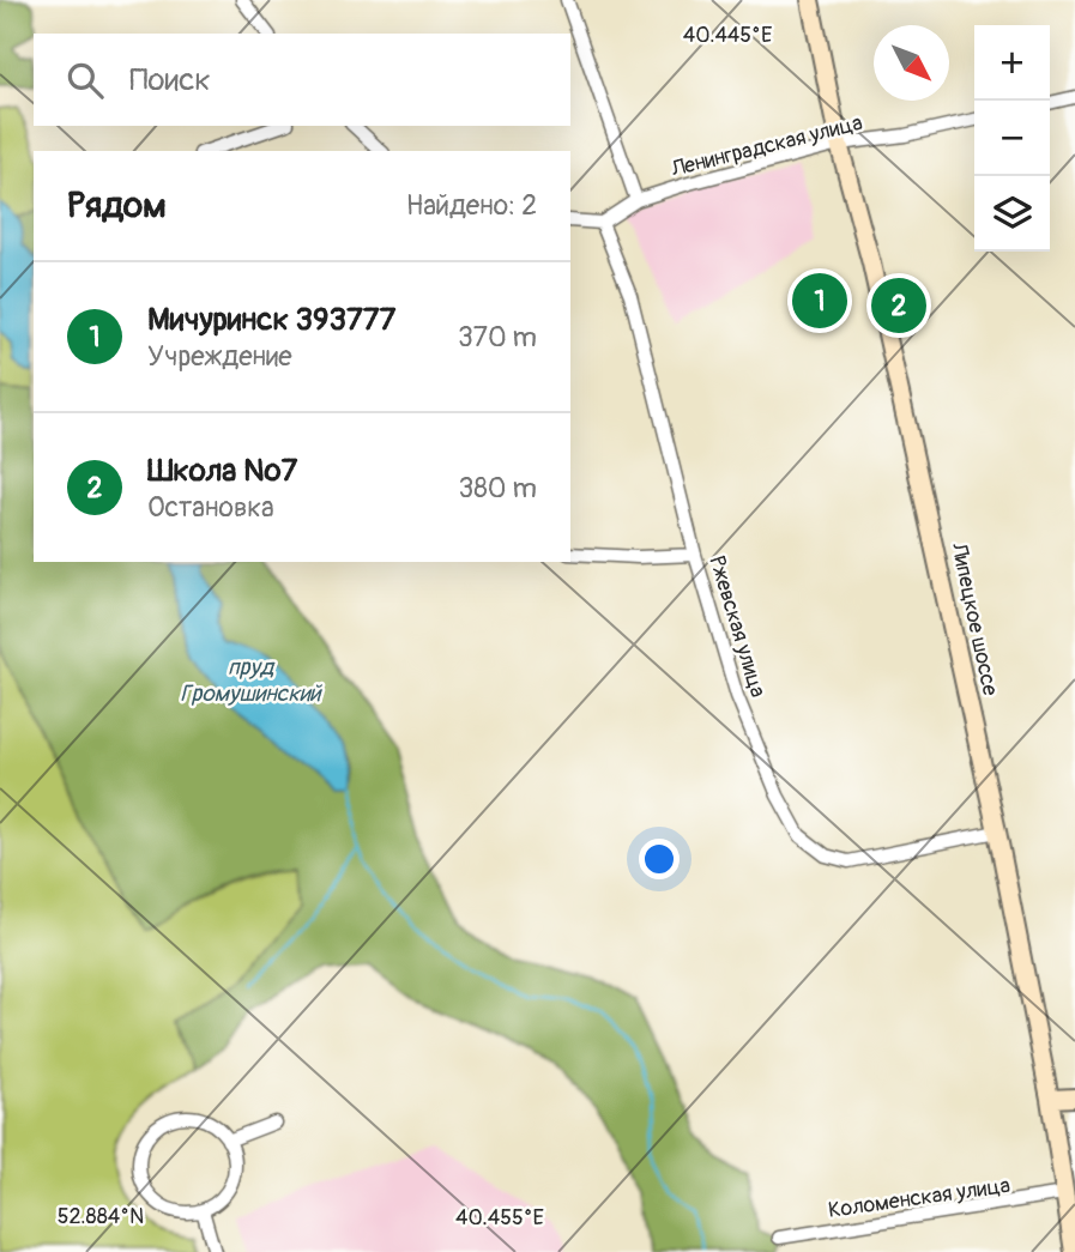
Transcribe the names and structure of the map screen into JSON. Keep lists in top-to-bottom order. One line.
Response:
{"streets":{"street":["Ленинградская улица","Липецкое шоссе","Ржевская улица","Коломенская улица"]},"crossings":[["Ленинградская улица","Липецкое шоссе"],["Ленинградская улица","Ржевская улица"],["Липецкое шоссе","Ржевская улица"],["Липецкое шоссе","Коломенская улица"]],"water":["пруд Громушинский"],"north":"bottom right","page":{"map_buttons":["+","−"],"search":"Поиск","heading":["Рядом","Найдено: 2"],"list":[{"mark":"1","name":"Мичуринск 393777","note":"Учреждение","value":"370 m"},{"mark":"2","name":"Школа №7","note":"Остановка","value":"380 m"}],"pins":["1","2"]},"coordinates":["40.445°E","52.884°N","40.455°E"]}
